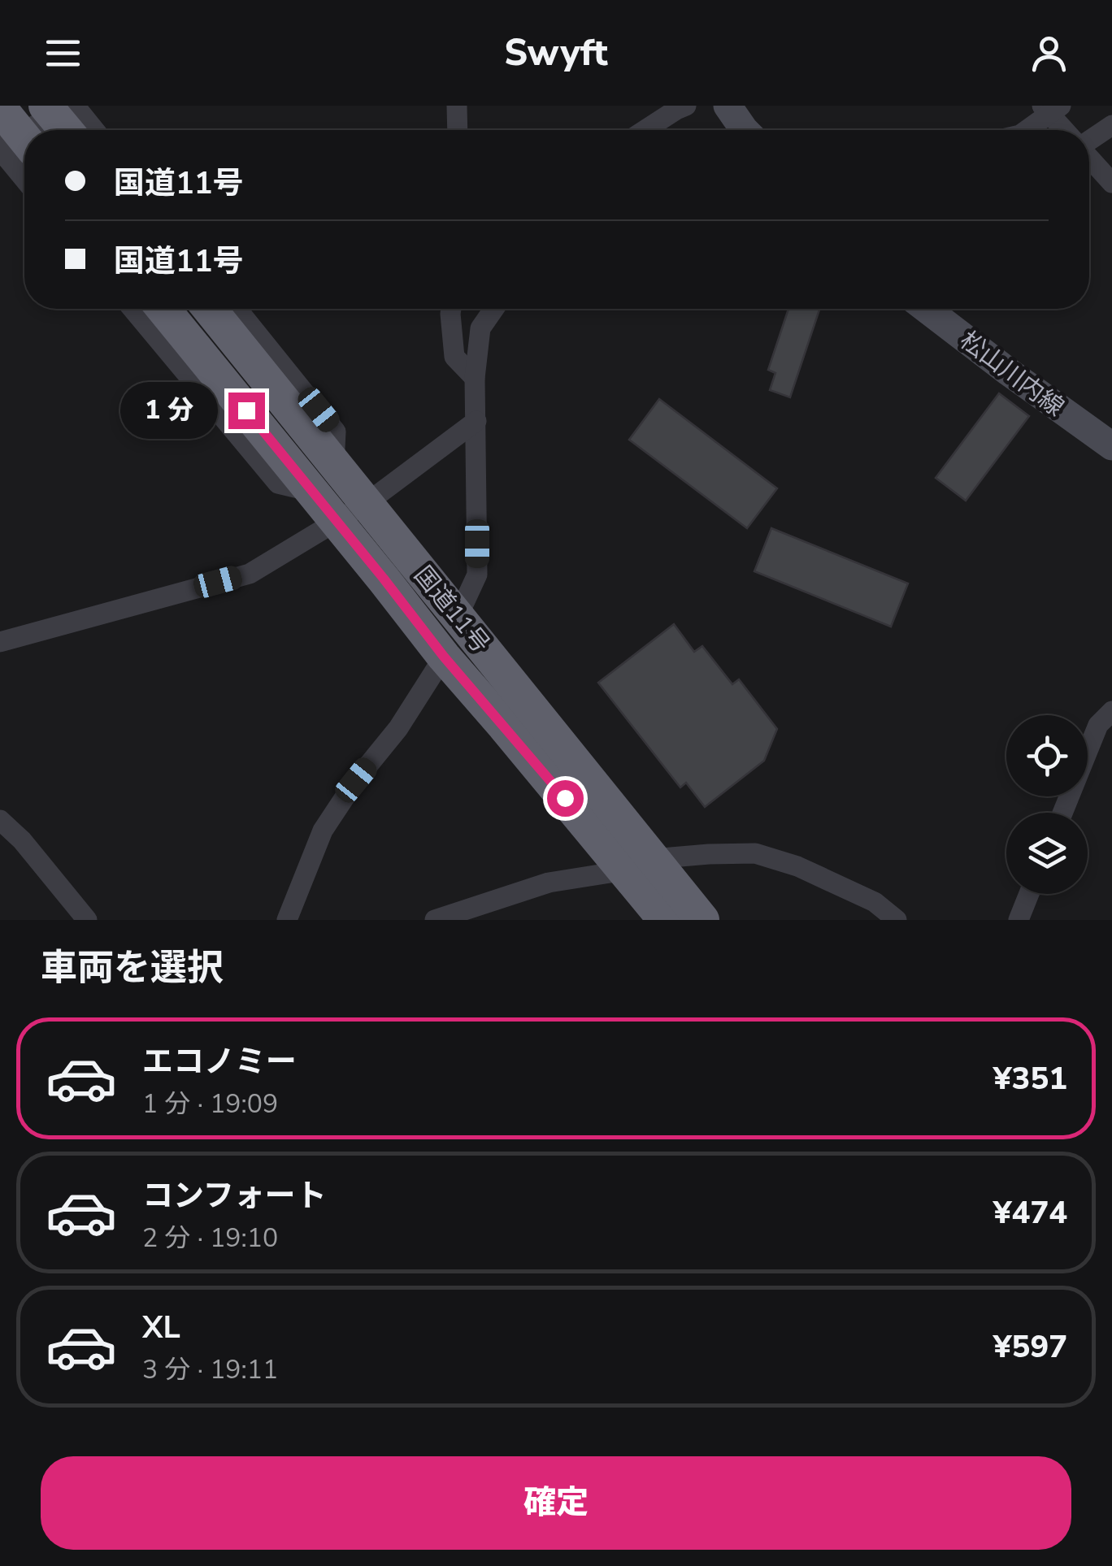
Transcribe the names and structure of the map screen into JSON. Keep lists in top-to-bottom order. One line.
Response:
{"streets":{"highway":["国道11号"],"main road":["松山川内線"]},"page":{"header":"Swyft","banner":["国道11号","国道11号"],"bubble":"1 分","heading":"車両を選択","list":[{"name":"エコノミー","note":"1 分 · 19:09","value":"¥351"},{"name":"コンフォート","note":"2 分 · 19:10","value":"¥474"},{"name":"XL","note":"3 分 · 19:11","value":"¥597"}],"buttons":"確定"}}
